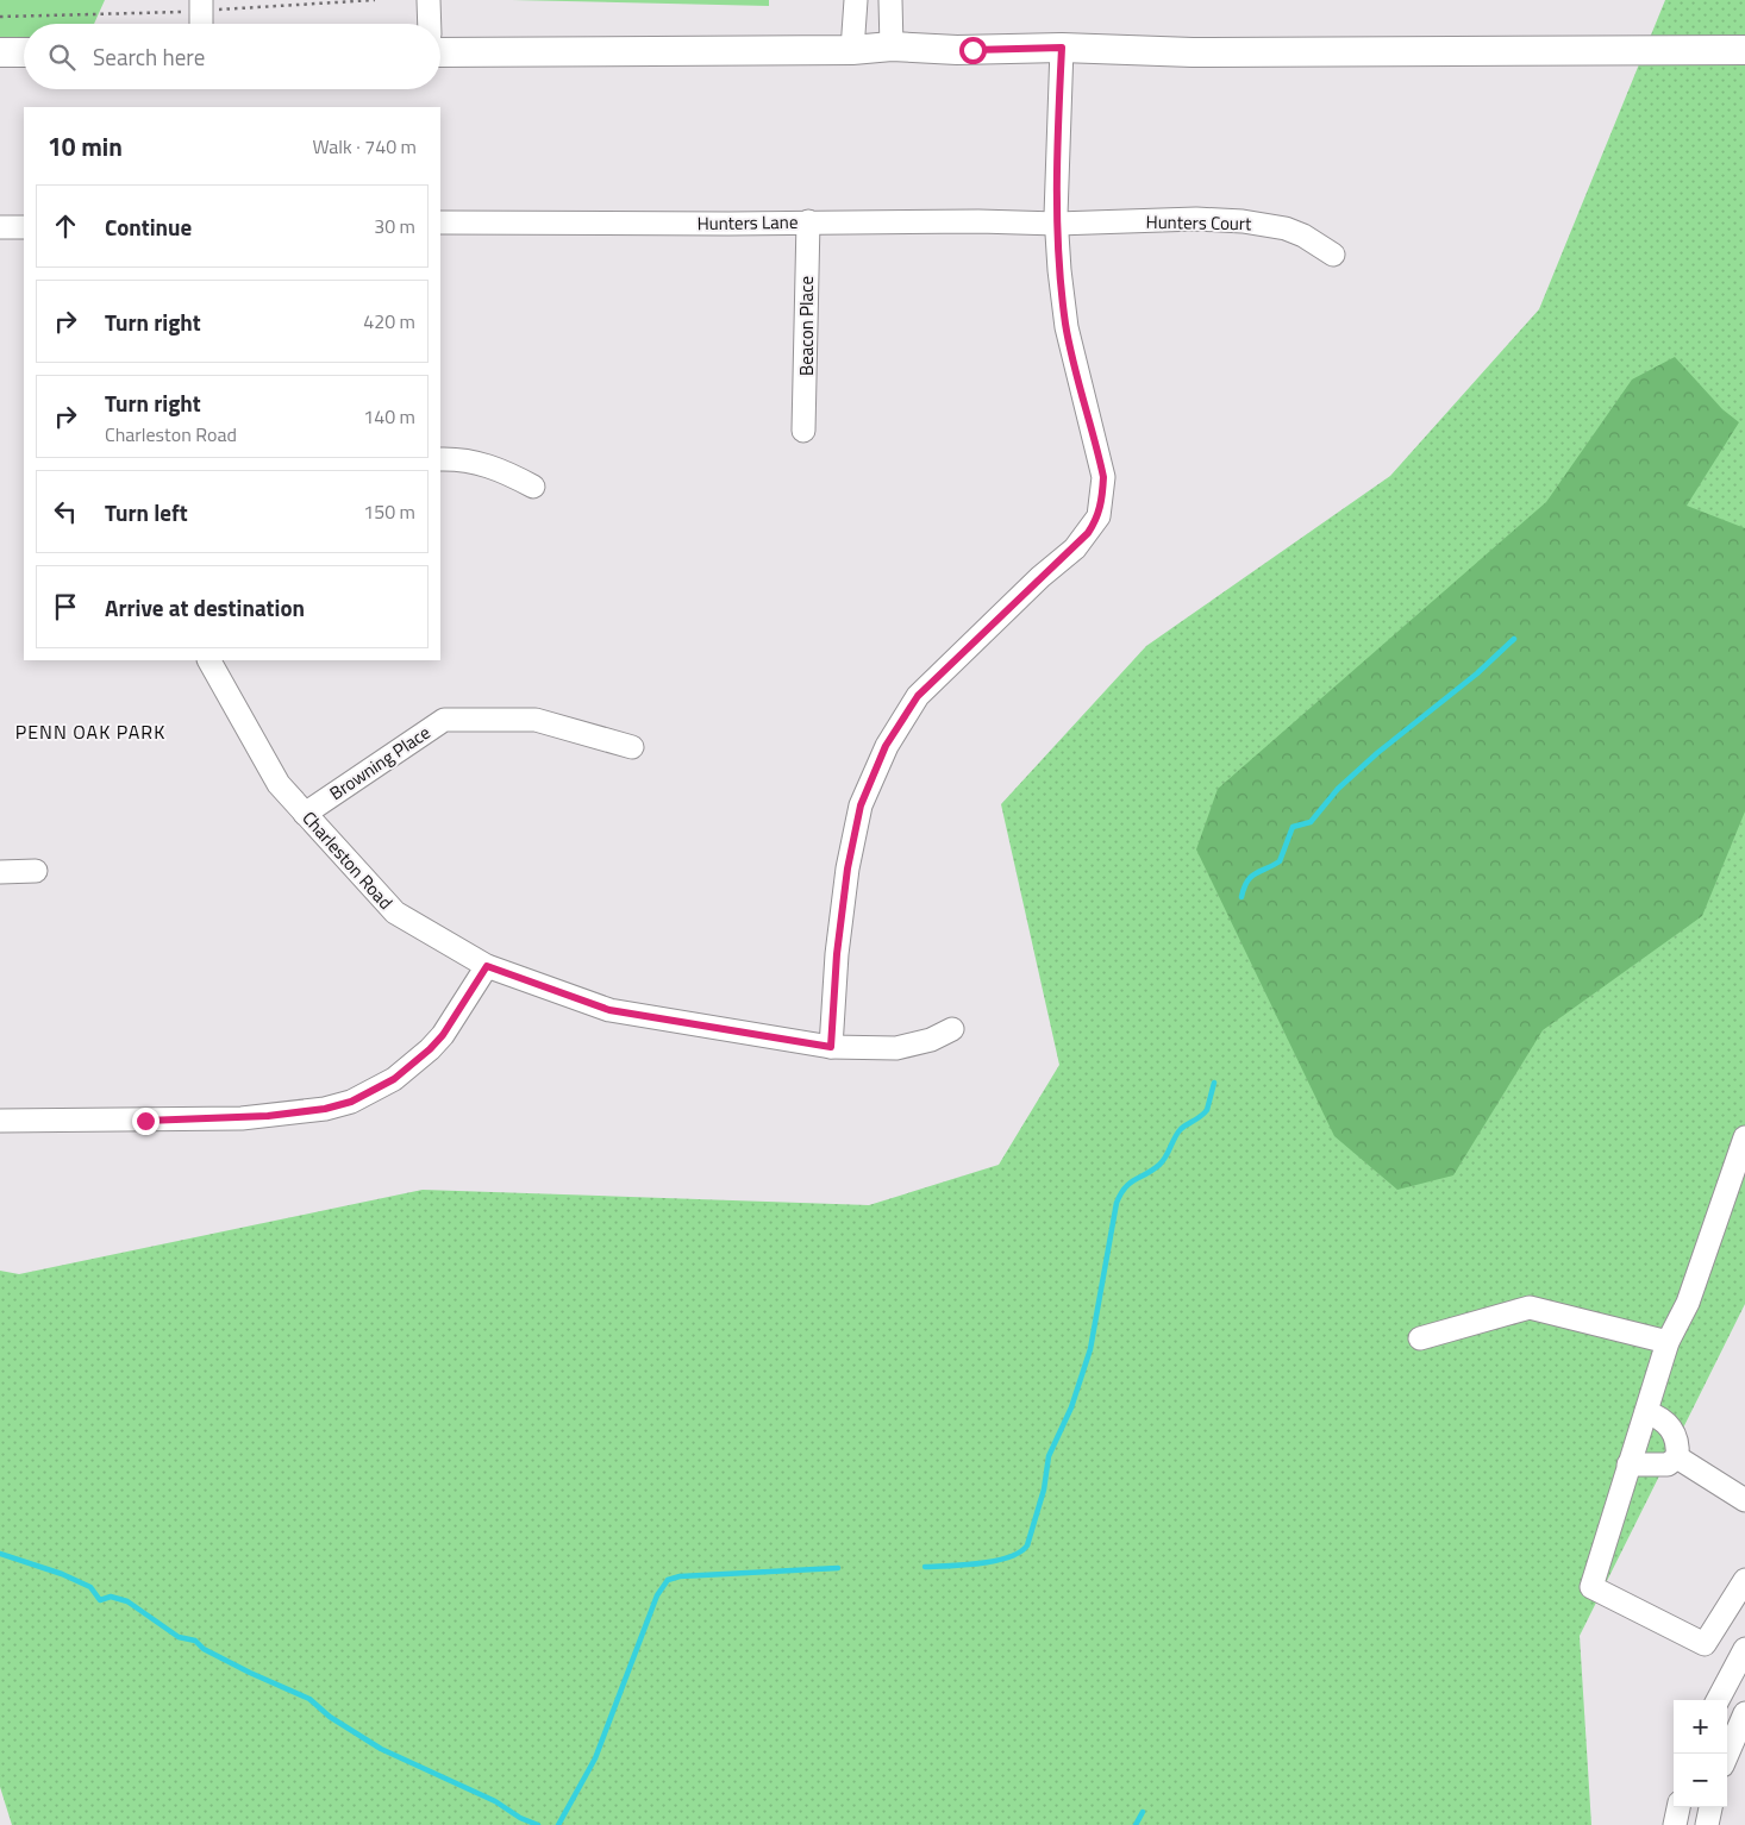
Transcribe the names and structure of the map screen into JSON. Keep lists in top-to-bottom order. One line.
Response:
{"streets":{"street":["Hunters Lane","Hunters Court","Beacon Place","Browning Place","Charleston Road"]},"crossings":[["Hunters Lane","Hunters Court"],["Hunters Lane","Beacon Place"],["Browning Place","Charleston Road"]],"districts":["PENN OAK PARK"],"page":{"search":"Search here","heading":["10 min","Walk · 740 m"],"list":[["Continue","30 m"],["Turn right","420 m"],["Turn right","Charleston Road","140 m"],["Turn left","150 m"],"Arrive at destination"],"map_buttons":["+","−"]}}
